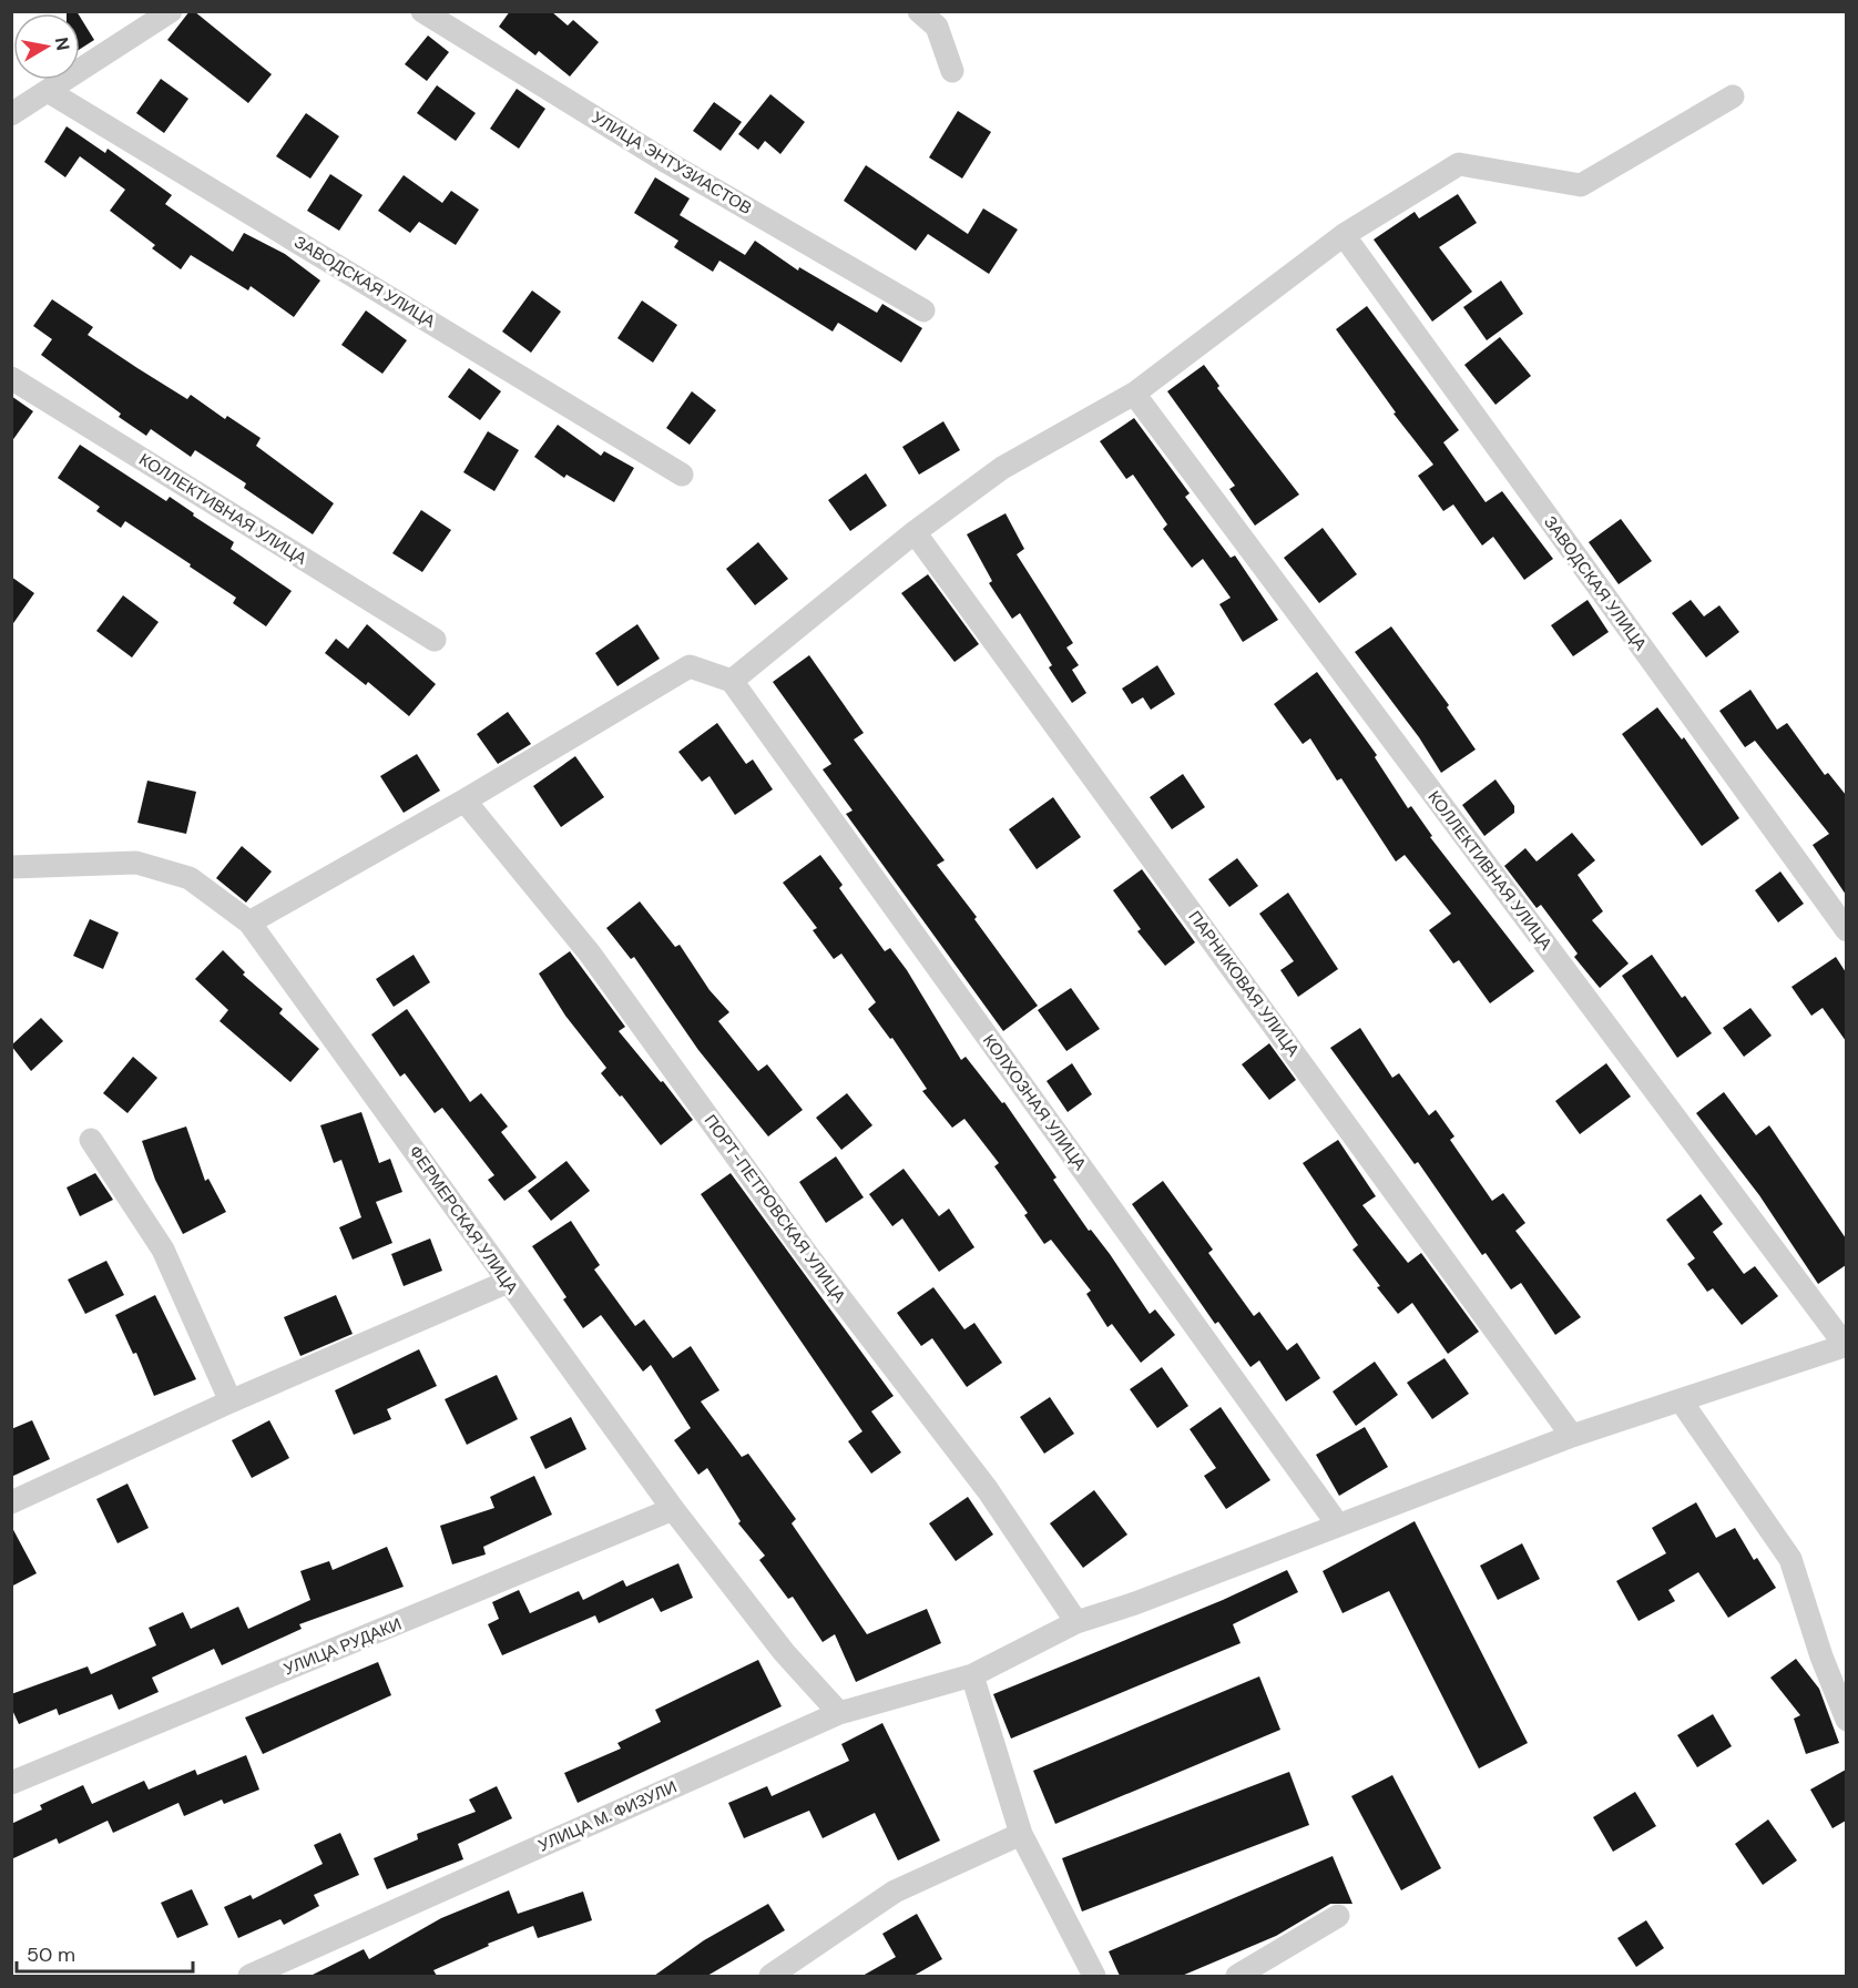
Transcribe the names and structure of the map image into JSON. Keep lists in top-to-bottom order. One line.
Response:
{"streets":{"street":["УЛИЦА ЭНТУЗИАСТОВ","ЗАВОДСКАЯ УЛИЦА","КОЛЛЕКТИВНАЯ УЛИЦА","ПАРНИКОВАЯ УЛИЦА","КОЛХОЗНАЯ УЛИЦА","ПОРТ-ПЕТРОВСКАЯ УЛИЦА","ФЕРМЕРСКАЯ УЛИЦА","УЛИЦА РУДАКИ","УЛИЦА М. ФИЗУЛИ"]},"crossings":[["КОЛЛЕКТИВНАЯ УЛИЦА","УЛИЦА М. ФИЗУЛИ"],["ПАРНИКОВАЯ УЛИЦА","УЛИЦА М. ФИЗУЛИ"],["КОЛХОЗНАЯ УЛИЦА","УЛИЦА М. ФИЗУЛИ"],["ПОРТ-ПЕТРОВСКАЯ УЛИЦА","УЛИЦА М. ФИЗУЛИ"],["ФЕРМЕРСКАЯ УЛИЦА","УЛИЦА РУДАКИ"],["ФЕРМЕРСКАЯ УЛИЦА","УЛИЦА М. ФИЗУЛИ"]],"scale_bar":"50 m","north":"right"}
